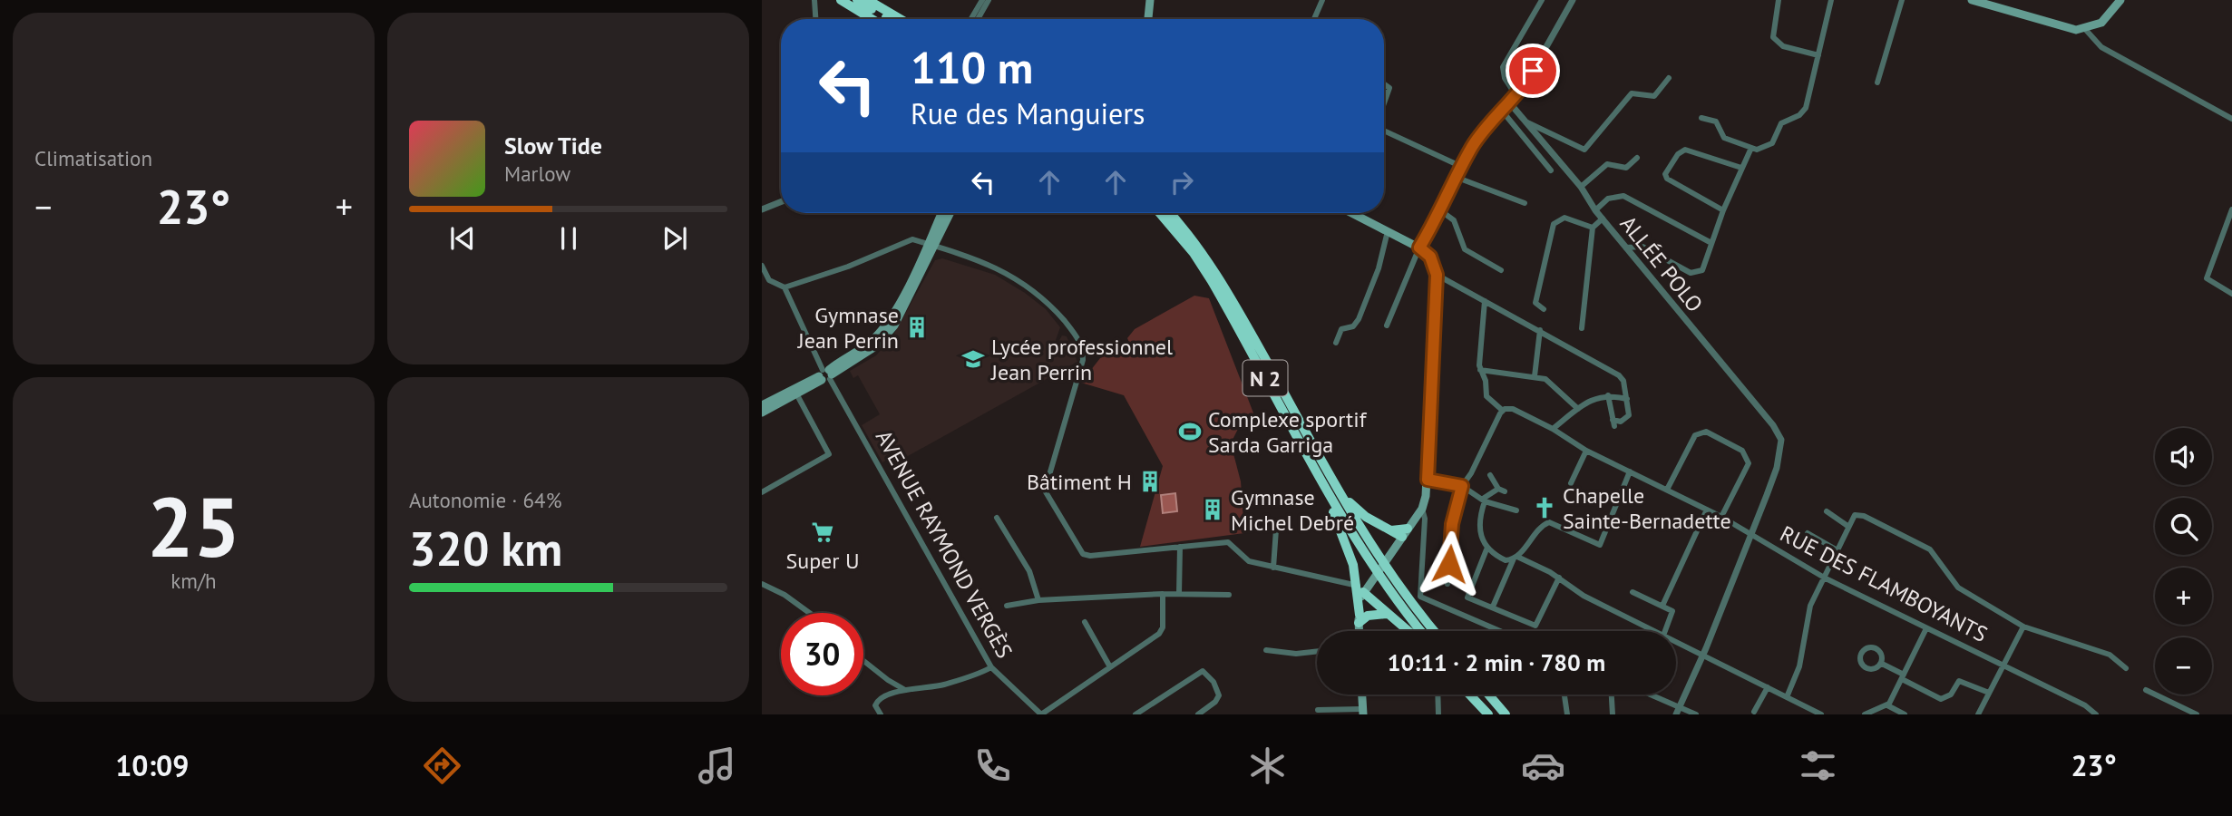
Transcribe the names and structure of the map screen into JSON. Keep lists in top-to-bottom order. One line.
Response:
{"streets":{"highway":["N 2"],"street":["ALLÉE POLO","AVENUE RAYMOND VERGÈS","RUE DES FLAMBOYANTS"]},"crossings":[["ALLÉE POLO","RUE DES FLAMBOYANTS"]],"places":{"building":["Gymnase Jean Perrin","Bâtiment H","Gymnase Michel Debré"],"school or university":["Lycée professionnel Jean Perrin"],"sports":["Complexe sportif Sarda Garriga"],"church":["Chapelle Sainte-Bernadette"],"supermarket":["Super U"]},"page":{"tile":["Climatisation",["25","km/h"],["Autonomie · 64%","320 km"]],"turn":["110 m","Rue des Manguiers"],"song":["Slow Tide","Marlow"],"heat":["−","23°","+"],"map_buttons":["+","−"],"limit":"30","trip":"10:11 · 2 min · 780 m","tabs":["10:09","23°"]}}
